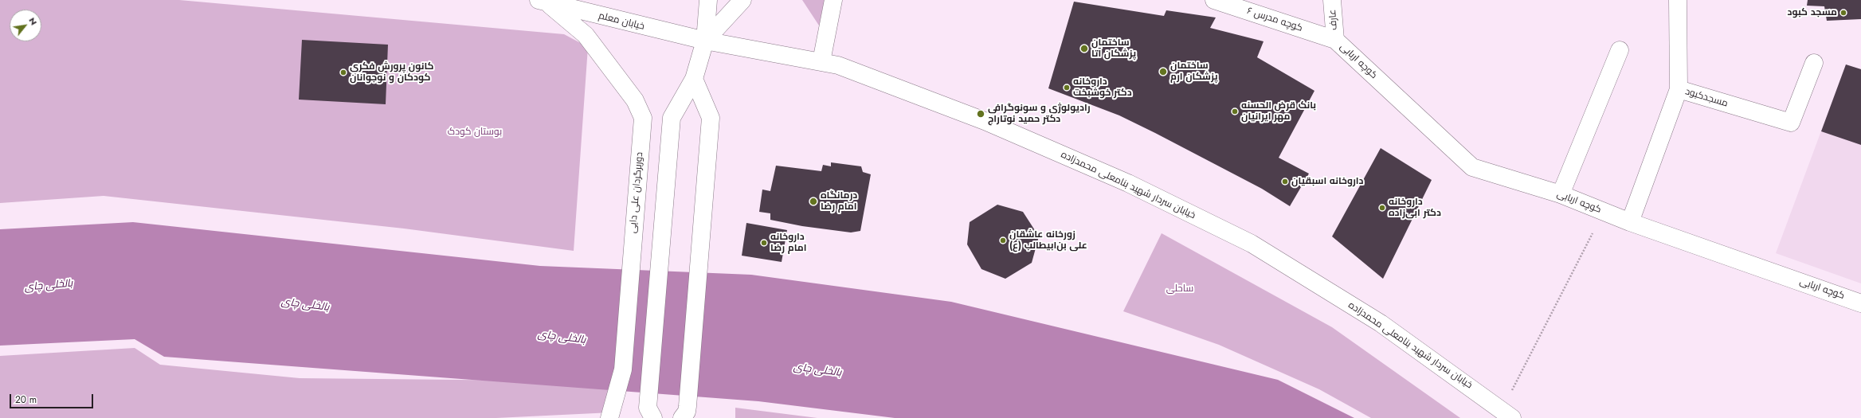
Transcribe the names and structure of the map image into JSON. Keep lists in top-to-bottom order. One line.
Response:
{"streets":{"main road":["کوچه مدرس ۶","عارف","خیابان معلم","کوچه اربابی","مسجدکبود","خیابان سردار شهید بنامعلی محمدزاده","دوربرگردان علی دایی"]},"crossings":[["کوچه مدرس ۶","عارف"],["کوچه مدرس ۶","کوچه اربابی"],["عارف","کوچه اربابی"],["خیابان معلم","خیابان سردار شهید بنامعلی محمدزاده"],["خیابان معلم","دوربرگردان علی دایی"],["کوچه اربابی","مسجدکبود"]],"water":["بالخلی چای"],"parks":["بوستان کودک","ساحلی"],"places":["مسجد کبود","ساختمان پزشکان آتا","ساختمان پزشکان ارم","کانون پرورش فکری کودکان و نوجوانان","داروخانه دکتر خوشبخت","بانک قرض الحسنه مهر ایرانیان","رادیولوژی و سونوگرافی دکتر حمید نوتاراج","داروخانه اسبقیان","درمانگاه امام رضا","داروخانه دکتر ابی‌زاده","زورخانه عاشقان علی بن‌ابیطالب (ع)","داروخانه امام رضا"],"scale_bar":"20 m","north":"top right"}
